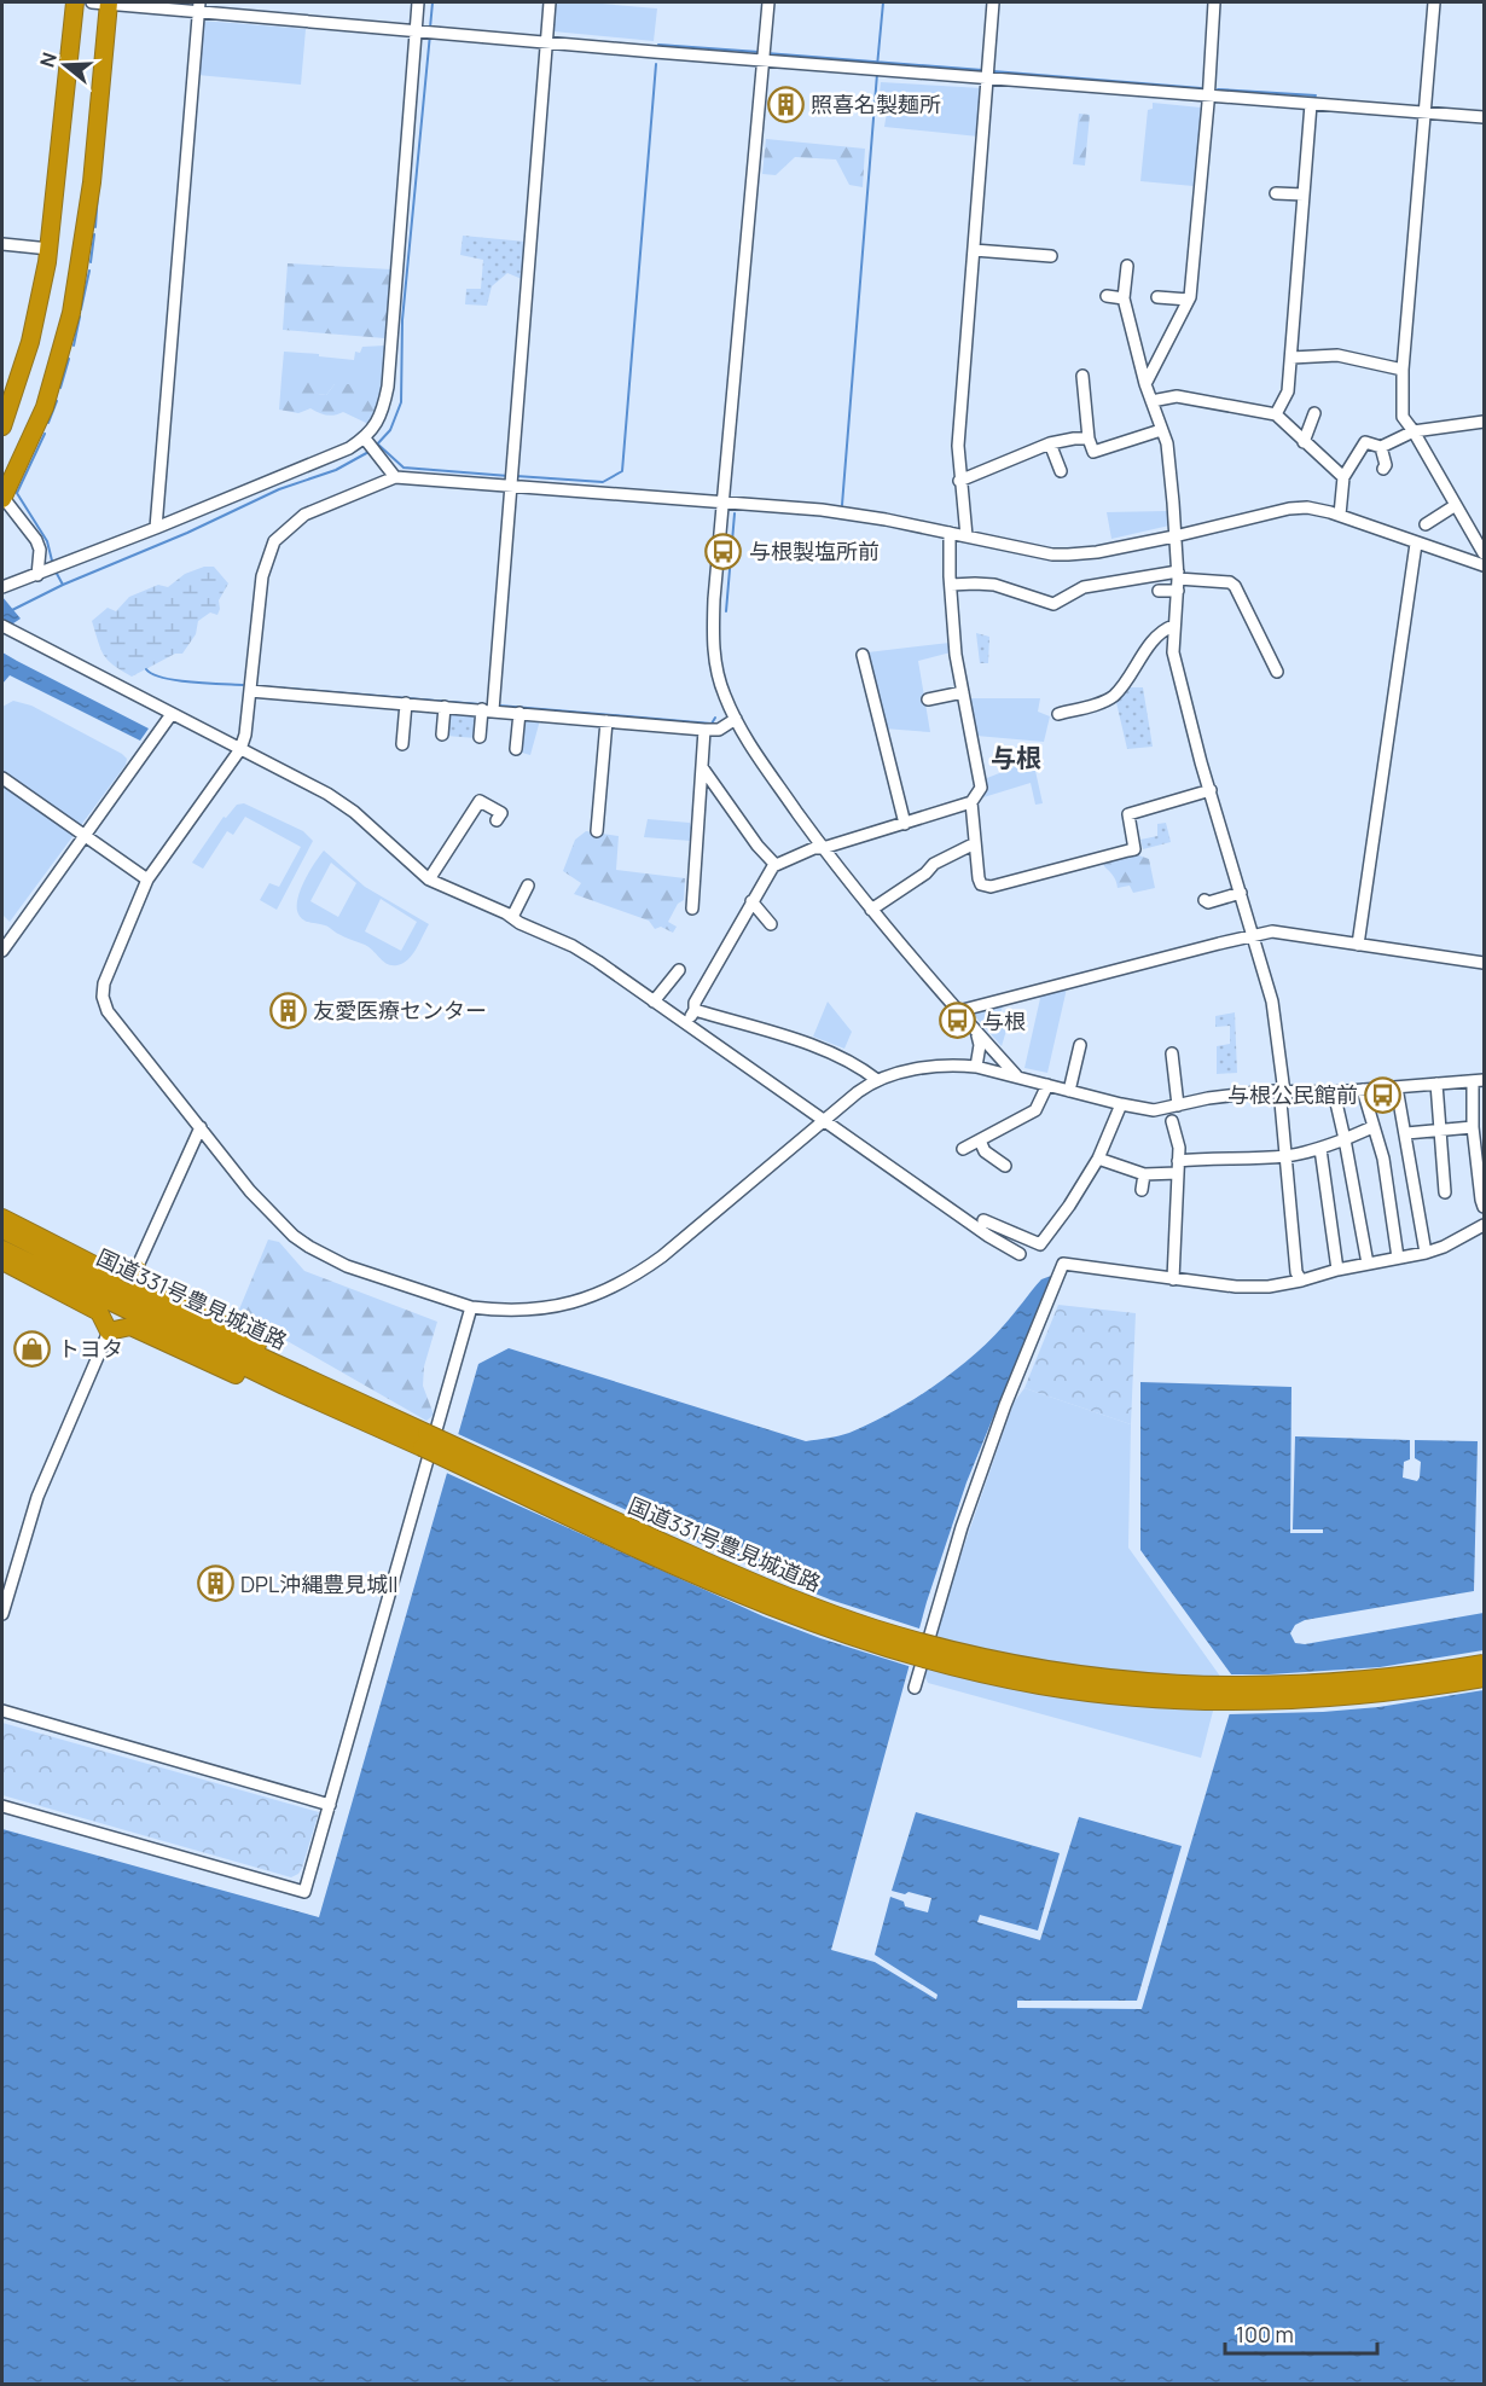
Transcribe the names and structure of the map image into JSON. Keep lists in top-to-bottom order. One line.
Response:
{"streets":{"highway":["国道331号豊見城道路"]},"districts":["与根"],"places":{"building":["照喜名製麺所","友愛医療センター","DPL沖縄豊見城II"],"bus stop":["与根製塩所前","与根","与根公民館前"],"shop":["トヨタ"]},"scale_bar":"100 m","north":"left"}
